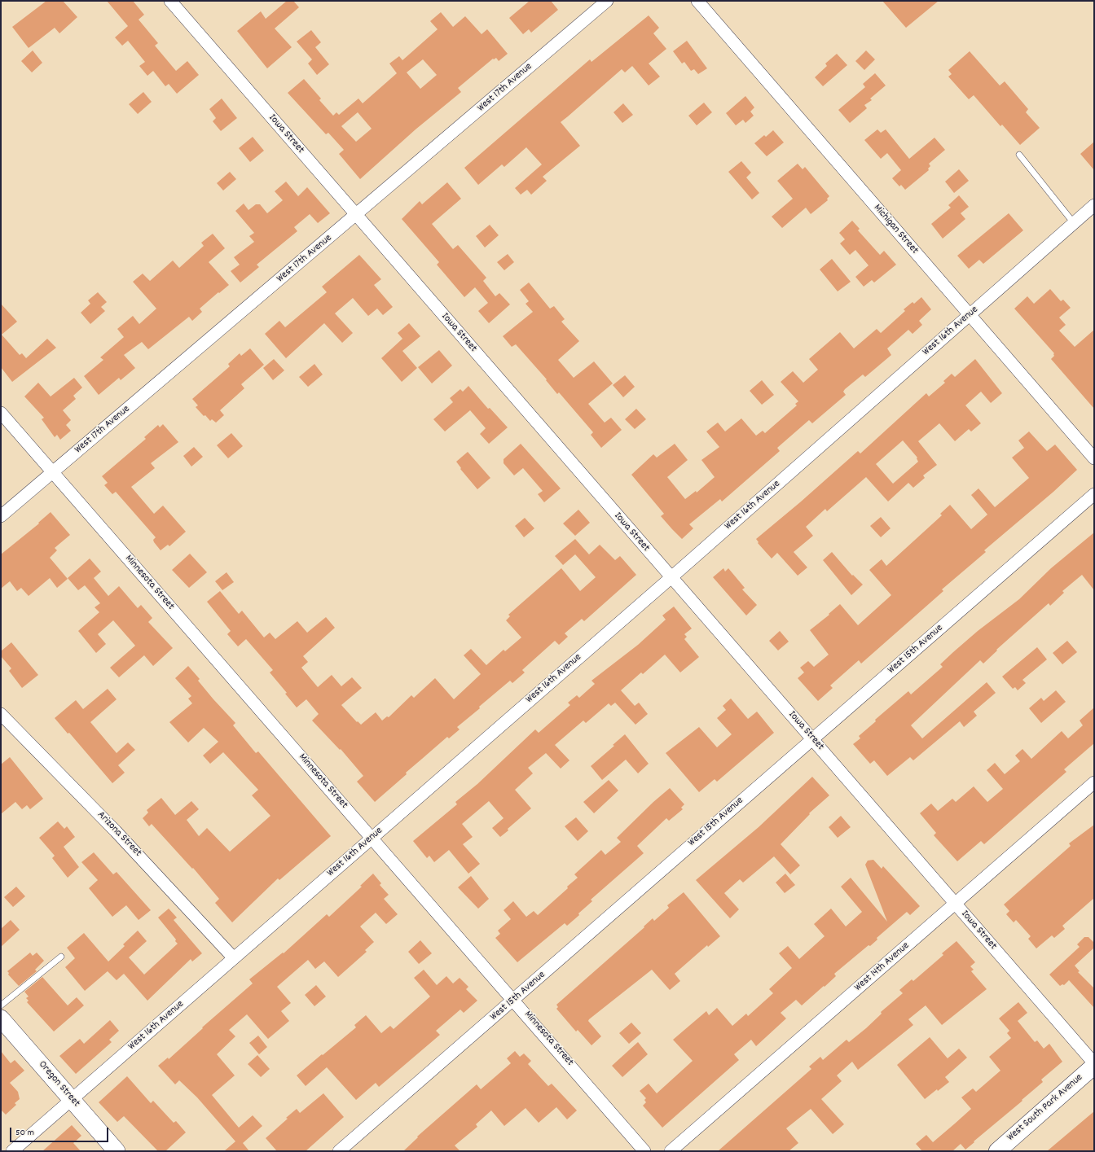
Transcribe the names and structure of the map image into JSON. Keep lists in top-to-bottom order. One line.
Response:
{"streets":{"main road":["Oregon Street","West South Park Avenue"],"street":["West 17th Avenue","Iowa Street","Michigan Street","West 16th Avenue","Minnesota Street","West 15th Avenue","Arizona Street","West 14th Avenue"]},"crossings":[["West 17th Avenue","Iowa Street"],["West 17th Avenue","Minnesota Street"],["Iowa Street","West 16th Avenue"],["Iowa Street","West 15th Avenue"],["Iowa Street","West 14th Avenue"],["Iowa Street","West South Park Avenue"],["Michigan Street","West 16th Avenue"],["West 16th Avenue","Minnesota Street"],["West 16th Avenue","Arizona Street"],["West 16th Avenue","Oregon Street"],["Minnesota Street","West 15th Avenue"]],"scale_bar":"50 m"}
